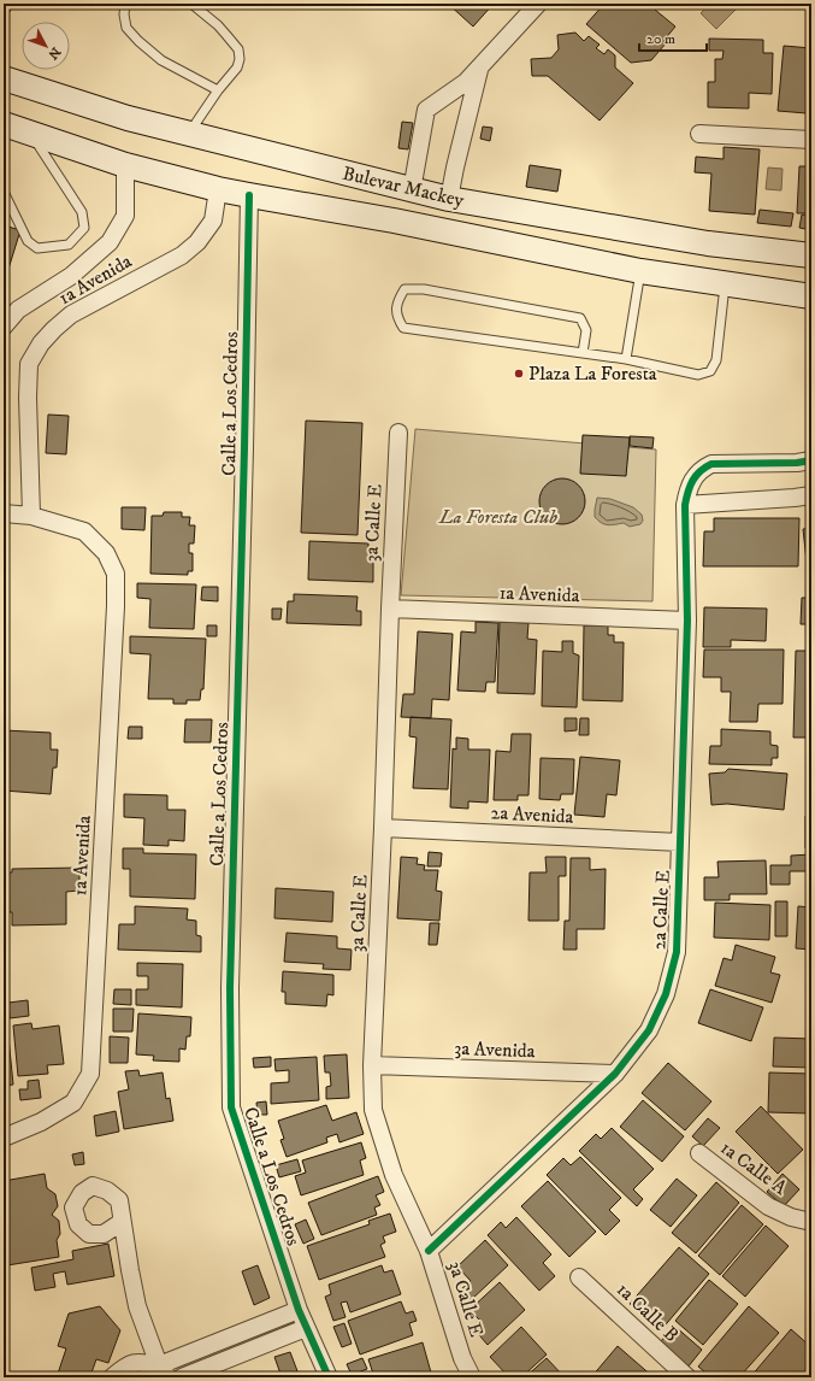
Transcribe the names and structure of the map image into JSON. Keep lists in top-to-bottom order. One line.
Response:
{"streets":{"main road":["Bulevar Mackey"],"street":["1a Avenida","Calle a Los Cedros","3a Calle E","2a Avenida","2a Calle E","3a Avenida","1a Calle A","1a Calle B"]},"crossings":[["Bulevar Mackey","1a Avenida"],["Bulevar Mackey","Calle a Los Cedros"],["1a Avenida","3a Calle E"],["1a Avenida","2a Calle E"],["3a Calle E","2a Avenida"],["3a Calle E","2a Calle E"],["3a Calle E","3a Avenida"],["2a Avenida","2a Calle E"],["2a Calle E","3a Avenida"]],"parks":["La Foresta Club"],"places":["Plaza La Foresta"],"scale_bar":"20 m","north":"bottom right"}
